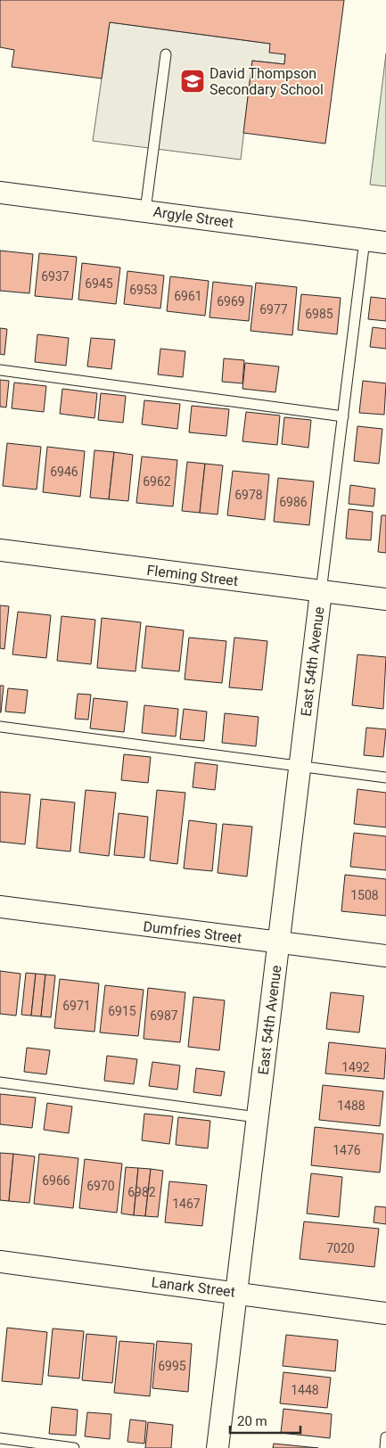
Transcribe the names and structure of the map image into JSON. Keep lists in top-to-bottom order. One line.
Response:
{"streets":{"street":["Argyle Street","Fleming Street","East 54th Avenue","Dumfries Street","Lanark Street"]},"crossings":[["Fleming Street","East 54th Avenue"],["East 54th Avenue","Dumfries Street"],["East 54th Avenue","Lanark Street"]],"places":{"school or university":["David Thompson Secondary School"]},"house_numbers":["6937","6945","6953","6961","6969","6977","6985","6946","6962","6978","6986","1508","6971","6915","6987","1492","1488","1476","6966","6970","6982","1467","7020","6995","1448"],"scale_bar":"20 m"}
